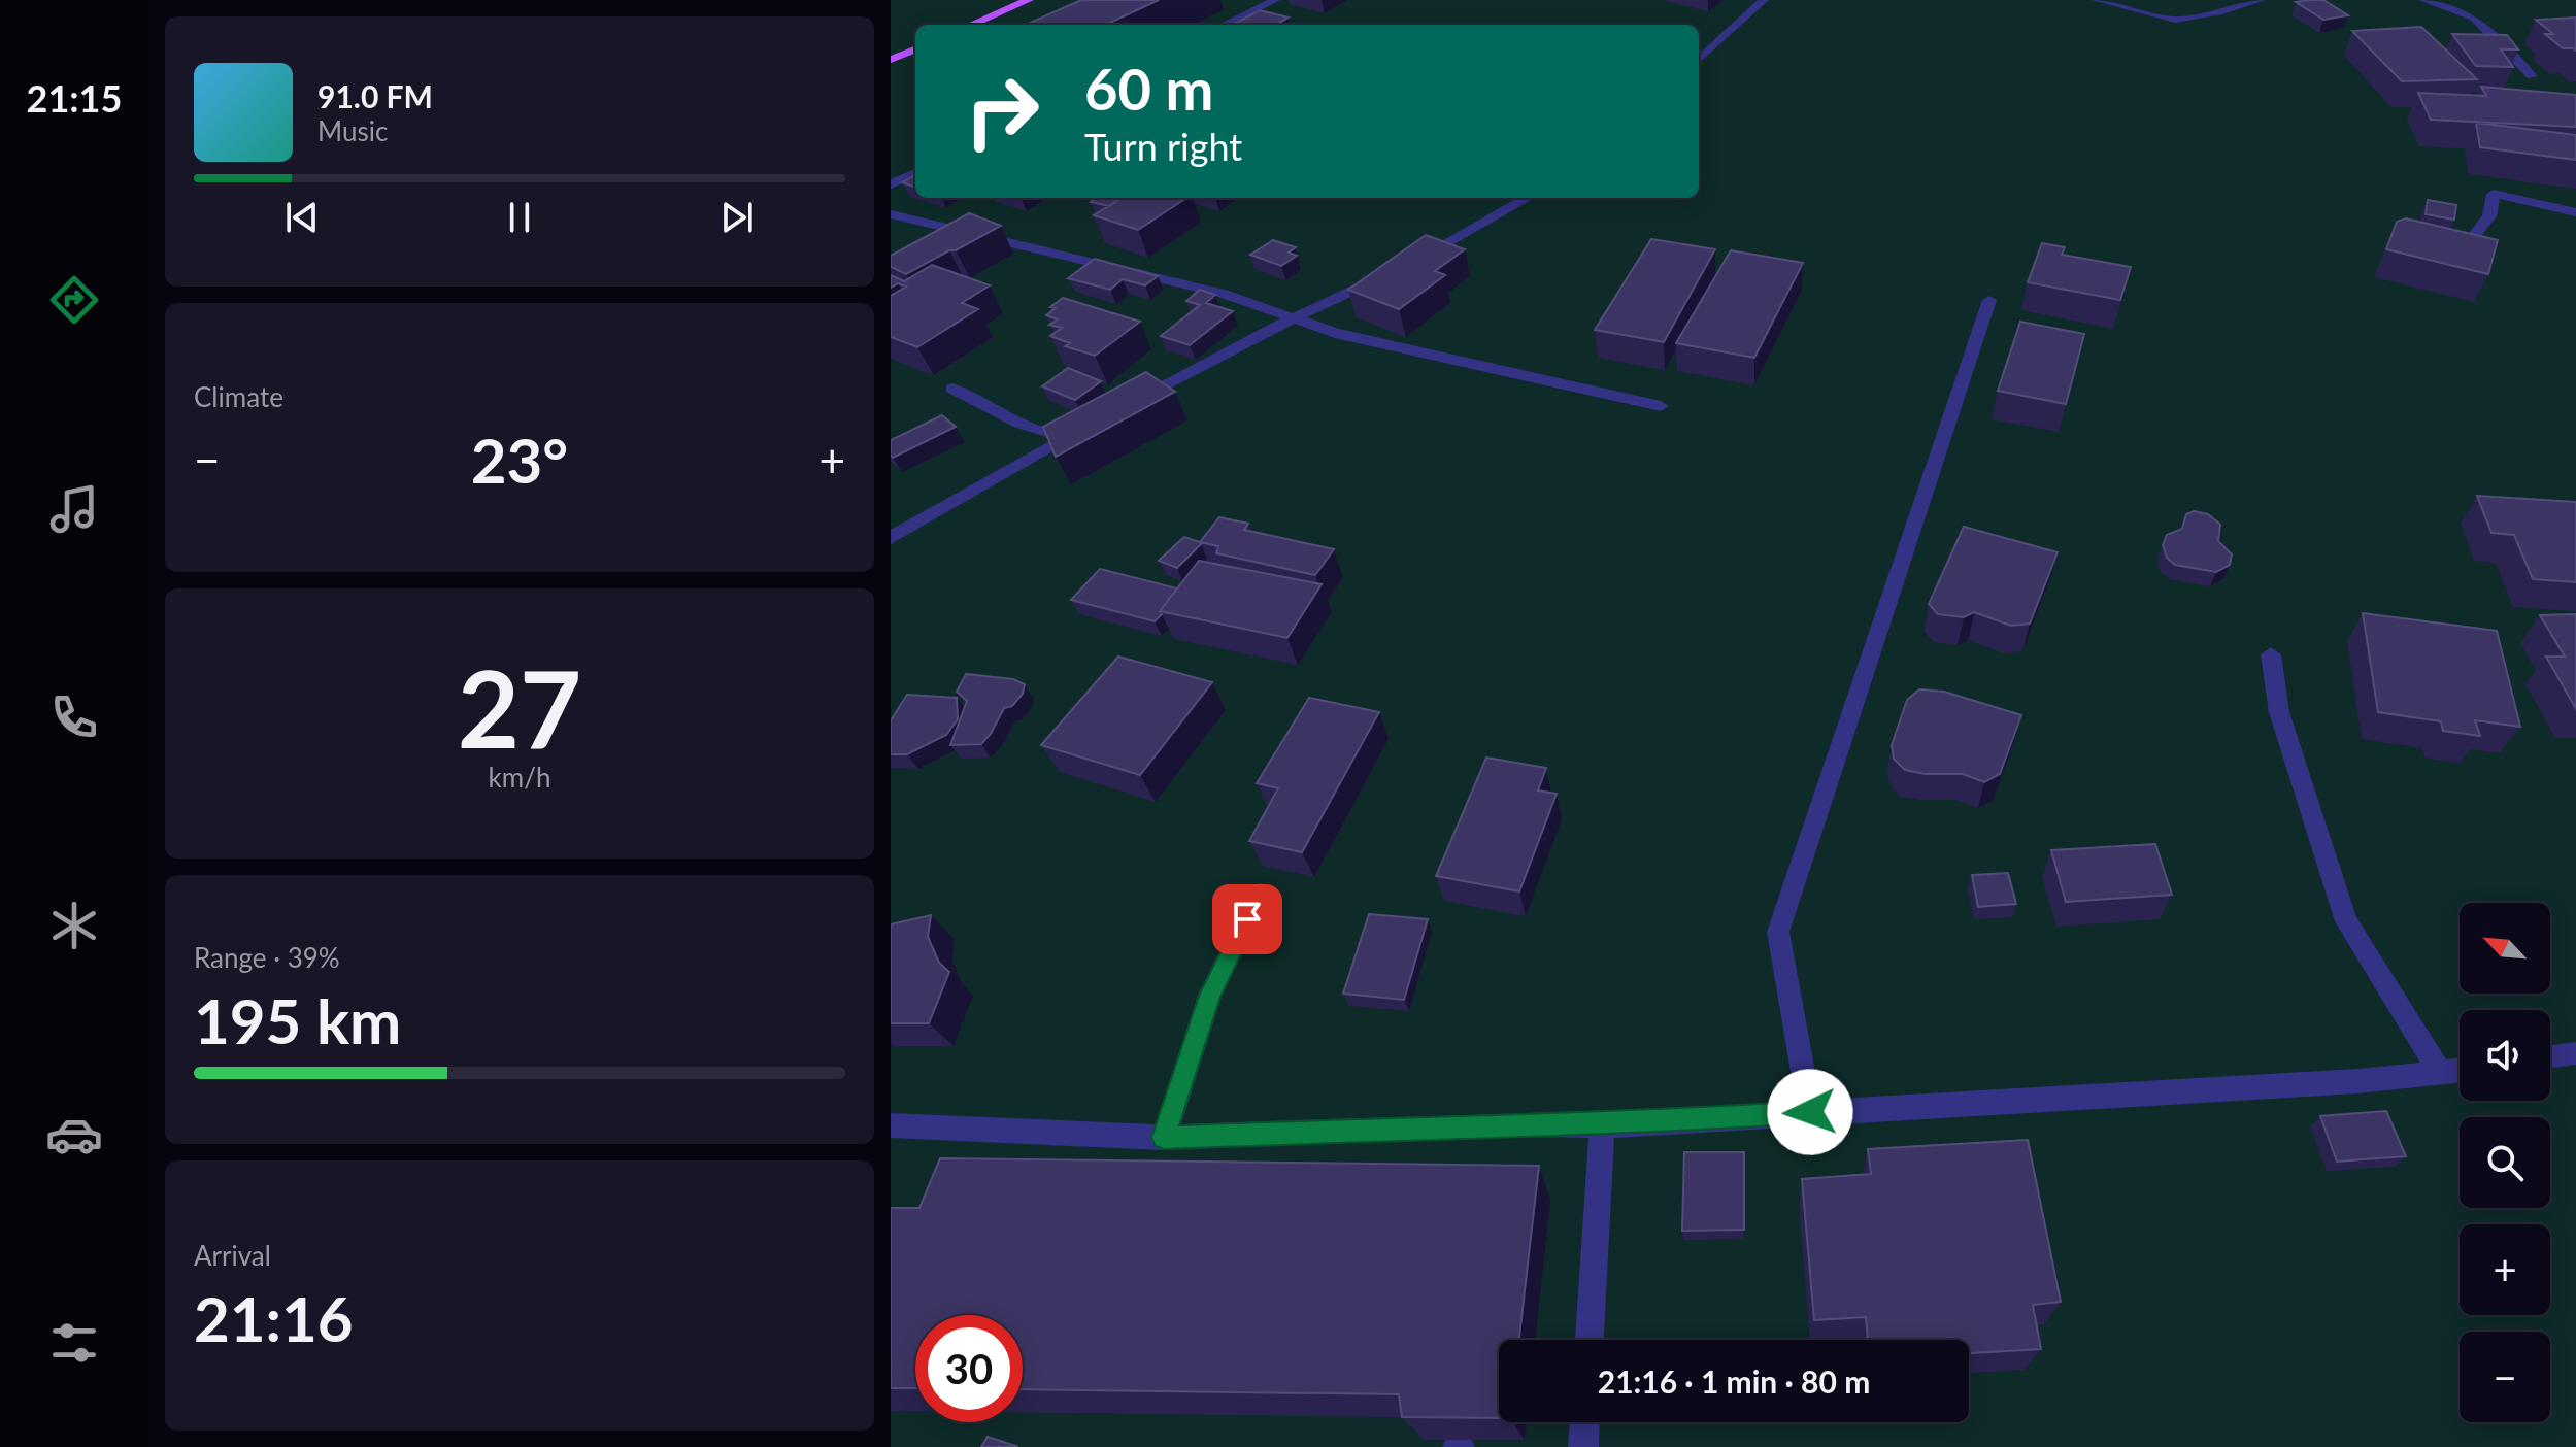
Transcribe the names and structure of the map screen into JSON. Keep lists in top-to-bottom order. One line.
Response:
{"north":"top left","page":{"tabs":"21:15","turn":["60 m","Turn right"],"song":["91.0 FM","Music"],"tile":["Climate",["27","km/h"],["Range · 39%","195 km"],["Arrival","21:16"]],"heat":["−","23°","+"],"map_buttons":["+","−"],"limit":"30","trip":"21:16 · 1 min · 80 m"}}
